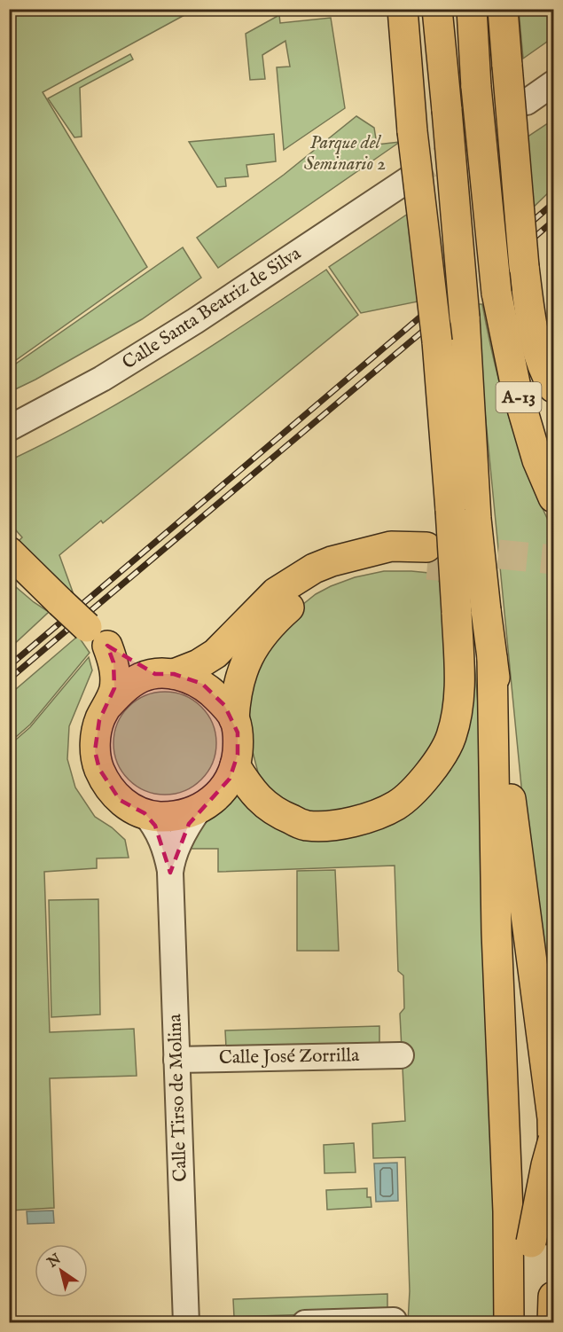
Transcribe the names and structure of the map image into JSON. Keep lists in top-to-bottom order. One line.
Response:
{"streets":{"main road":["A-13","Calle Tirso de Molina"],"street":["Calle Santa Beatriz de Silva","Calle José Zorrilla"]},"crossings":[["Calle José Zorrilla","Calle Tirso de Molina"]],"parks":["Parque del Seminario 2"],"north":"top left"}
